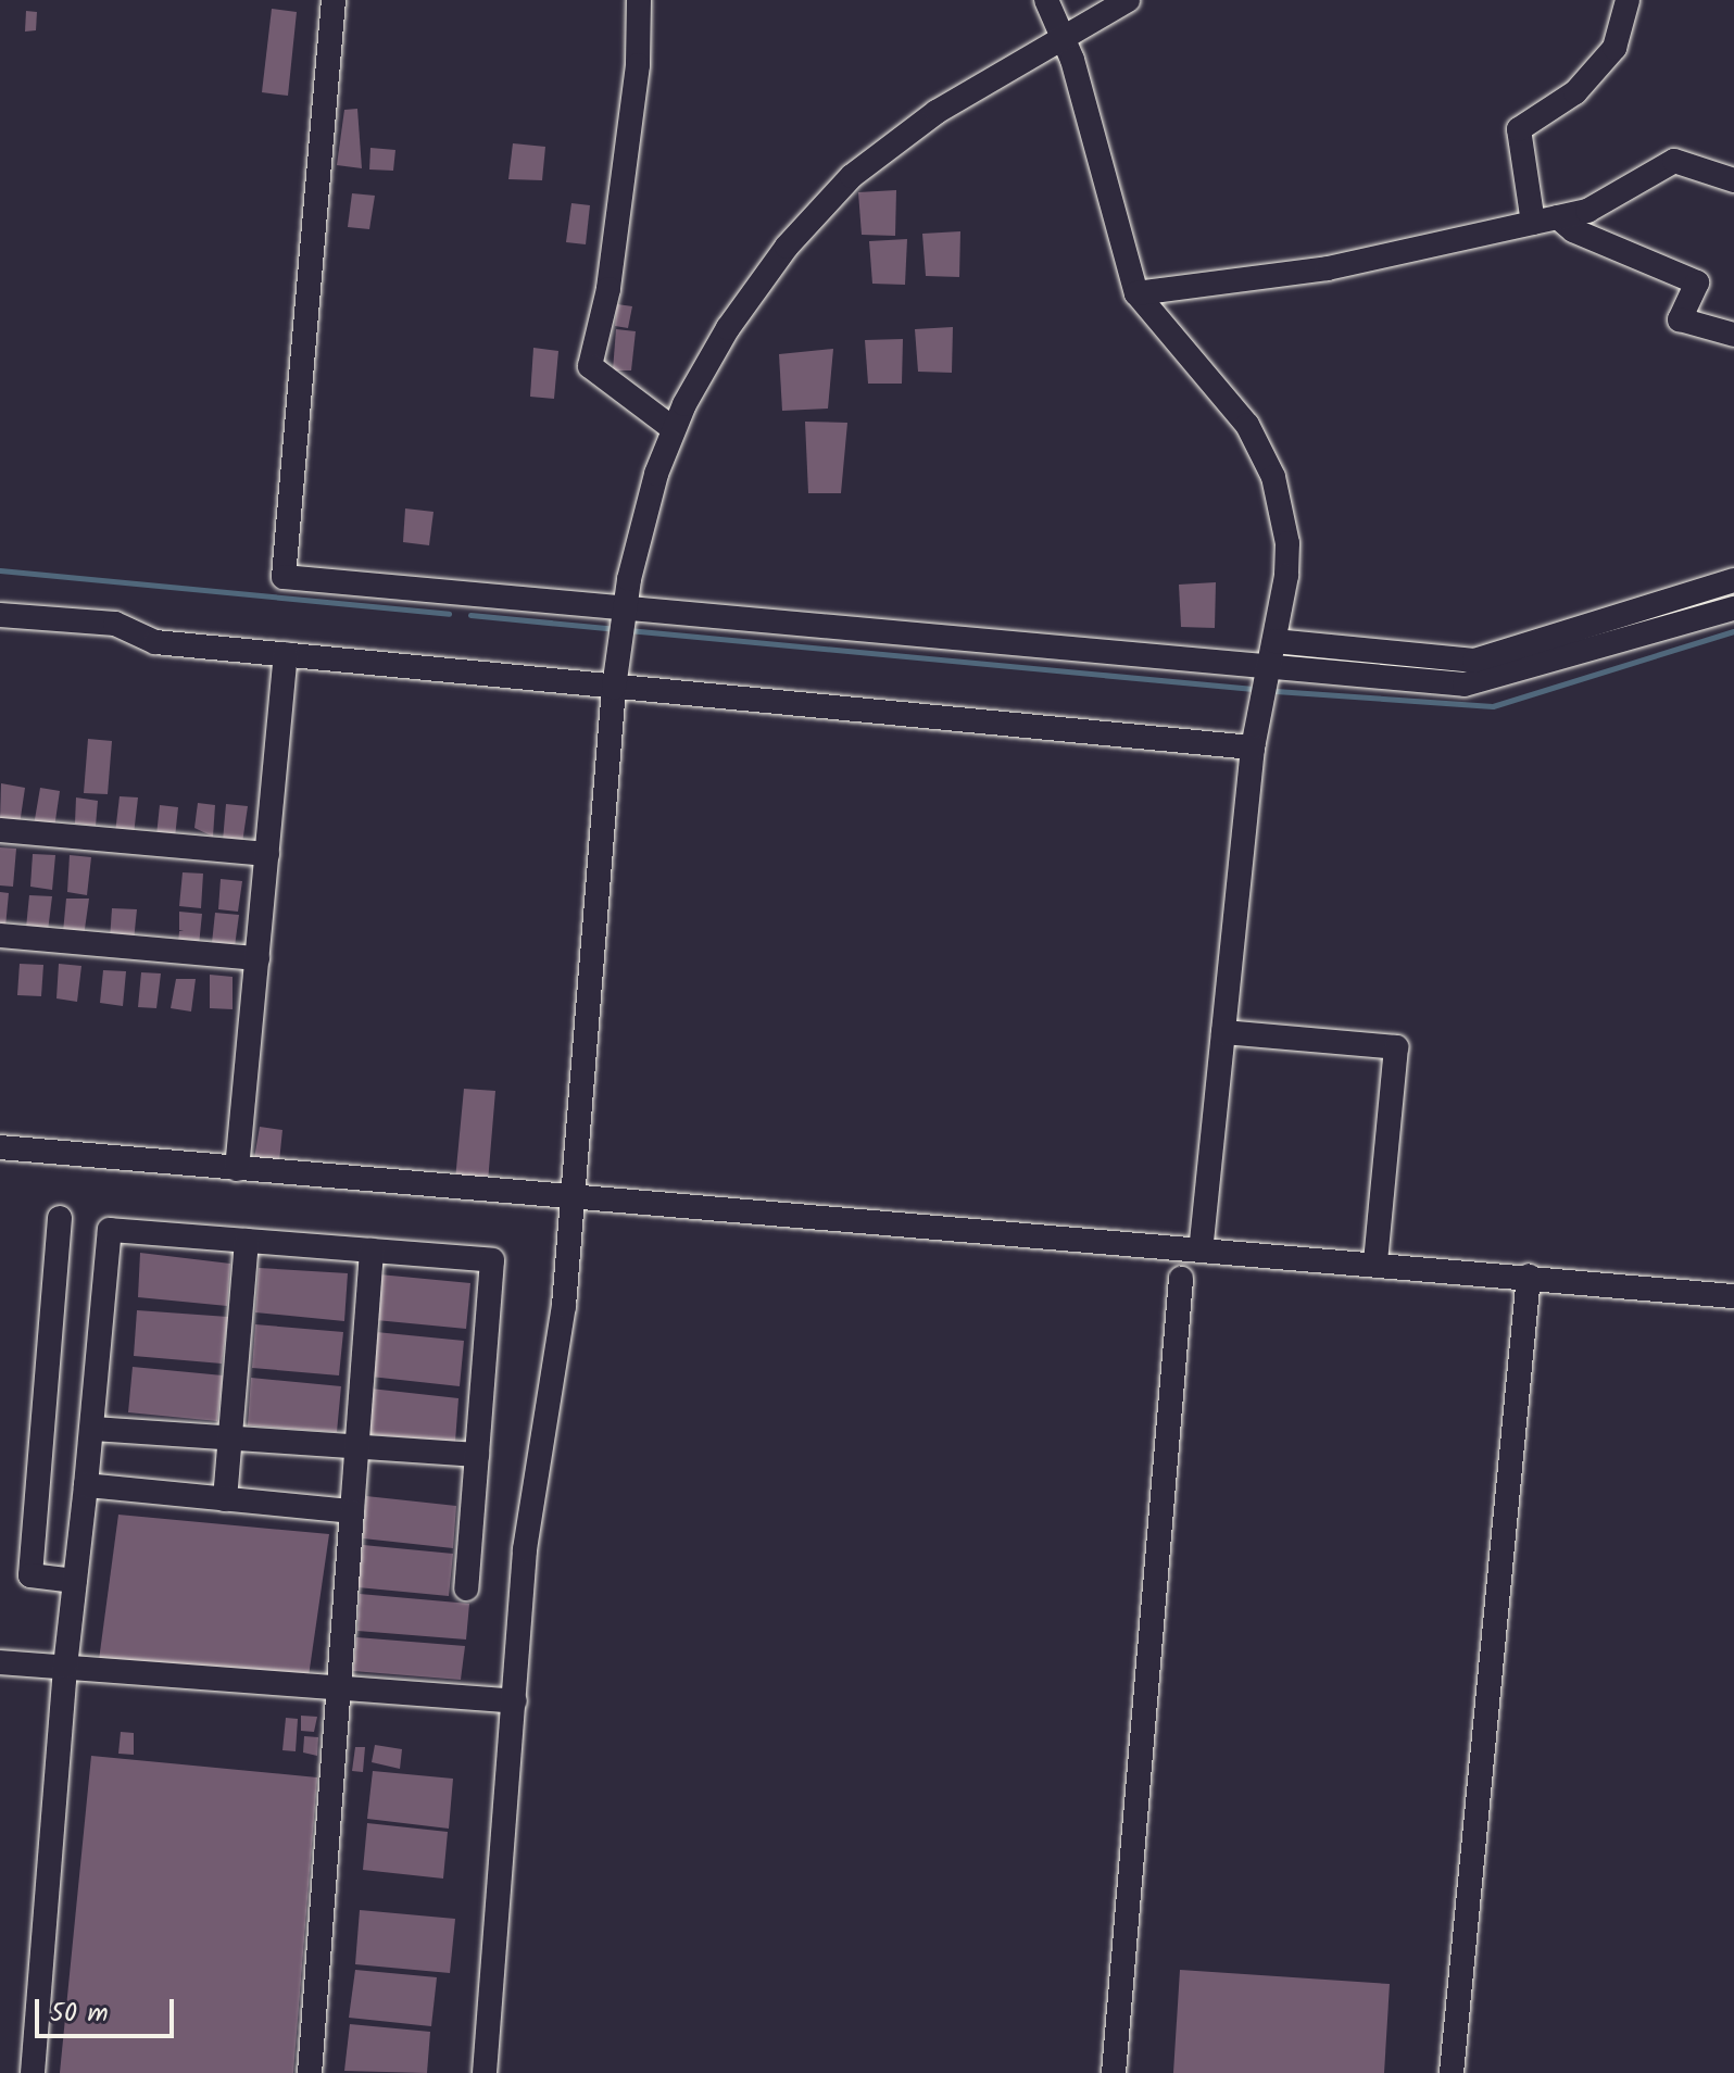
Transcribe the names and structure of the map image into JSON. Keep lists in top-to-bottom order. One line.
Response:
{"scale_bar":"50 m"}
